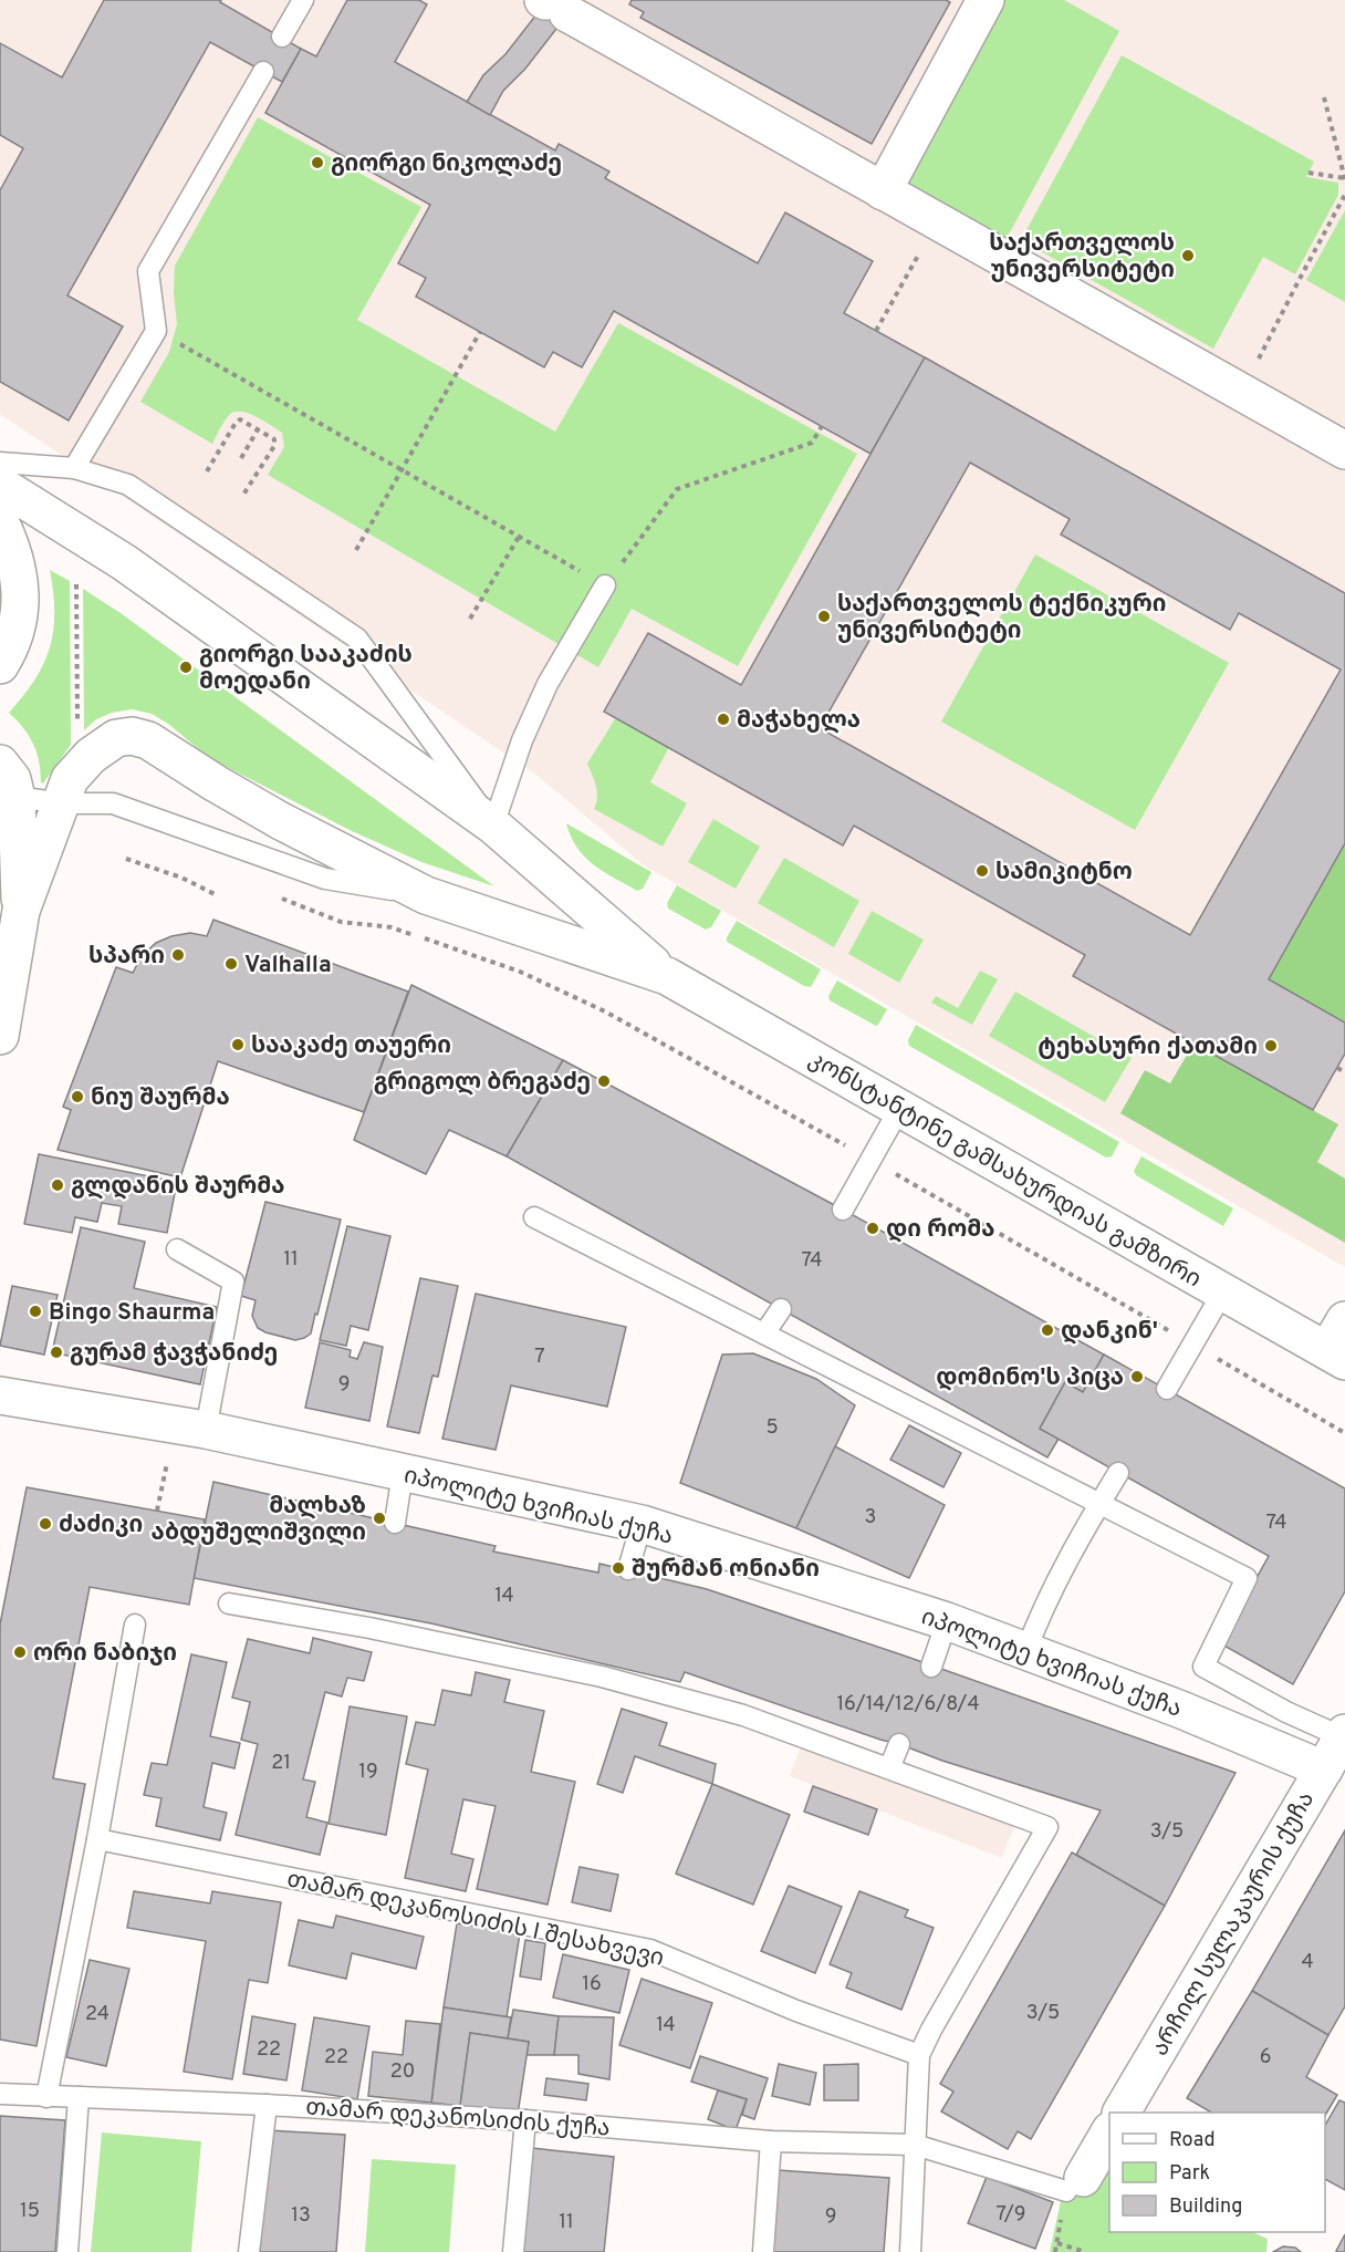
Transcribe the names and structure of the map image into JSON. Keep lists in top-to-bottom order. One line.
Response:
{"streets":{"street":["კონსტანტინე გამსახურდიას გამზირი","იპოლიტე ხვიჩიას ქუჩა","არჩილ სულაკაურის ქუჩა"],"lane":["თამარ დეკანოსიძის I შესახვევი","თამარ დეკანოსიძის ქუჩა"]},"crossings":[["იპოლიტე ხვიჩიას ქუჩა","არჩილ სულაკაურის ქუჩა"]],"places":["გიორგი ნიკოლაძე","საქართველოს უნივერსიტეტი","საქართველოს ტექნიკური უნივერსიტეტი","გიორგი სააკაძის მოედანი","მაჭახელა","სამიკიტნო","სპარი","Valhalla","სააკაძე თაუერი","ტეხასური ქათამი","გრიგოლ ბრეგაძე","ნიუ შაურმა","გლდანის შაურმა","დი რომა","Bingo Shaurma","დანკინ'","გურამ ჭავჭანიძე","დომინო'ს პიცა","მალხაზ აბდუშელიშვილი","ძაძიკი","შურმან ონიანი","ორი ნაბიჯი"],"house_numbers":["11","74","7","9","5","3","74","14","16/14/12/6/8/4","21","19","3/5","4","16","3/5","24","14","22","22","6","20","15","7/9","13","9","11"],"legend":["Road","Park","Building"]}
